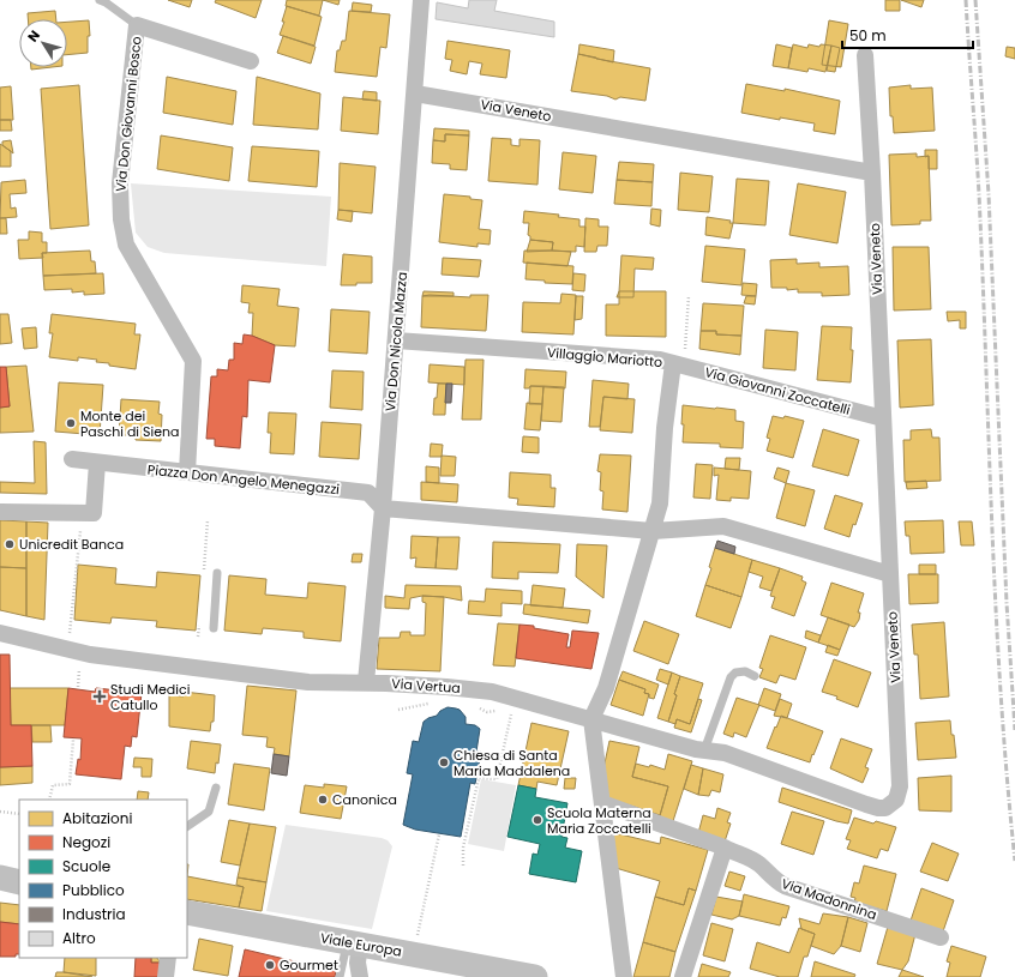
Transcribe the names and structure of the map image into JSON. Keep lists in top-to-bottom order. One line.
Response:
{"streets":{"street":["Via Veneto","Via Don Giovanni Bosco","Via Don Nicola Mazza","Villaggio Mariotto","Via Giovanni Zoccatelli","Piazza Don Angelo Menegazzi","Via Vertua","Via Madonnina","Viale Europa"]},"crossings":[["Via Veneto","Via Don Nicola Mazza"],["Via Veneto","Villaggio Mariotto"],["Via Veneto","Via Giovanni Zoccatelli"],["Via Veneto","Via Vertua"],["Via Don Giovanni Bosco","Piazza Don Angelo Menegazzi"],["Via Don Nicola Mazza","Villaggio Mariotto"],["Via Don Nicola Mazza","Piazza Don Angelo Menegazzi"],["Via Don Nicola Mazza","Via Vertua"],["Villaggio Mariotto","Via Giovanni Zoccatelli"],["Villaggio Mariotto","Via Vertua"]],"places":{"other":["Monte dei Paschi di Siena","Unicredit Banca","Chiesa di Santa Maria Maddalena","Canonica","Scuola Materna Maria Zoccatelli","Gourmet"],"health":["Studi Medici Catullo"]},"legend":["Abitazioni","Negozi","Scuole","Pubblico","Industria","Altro"],"scale_bar":"50 m","north":"top left"}
